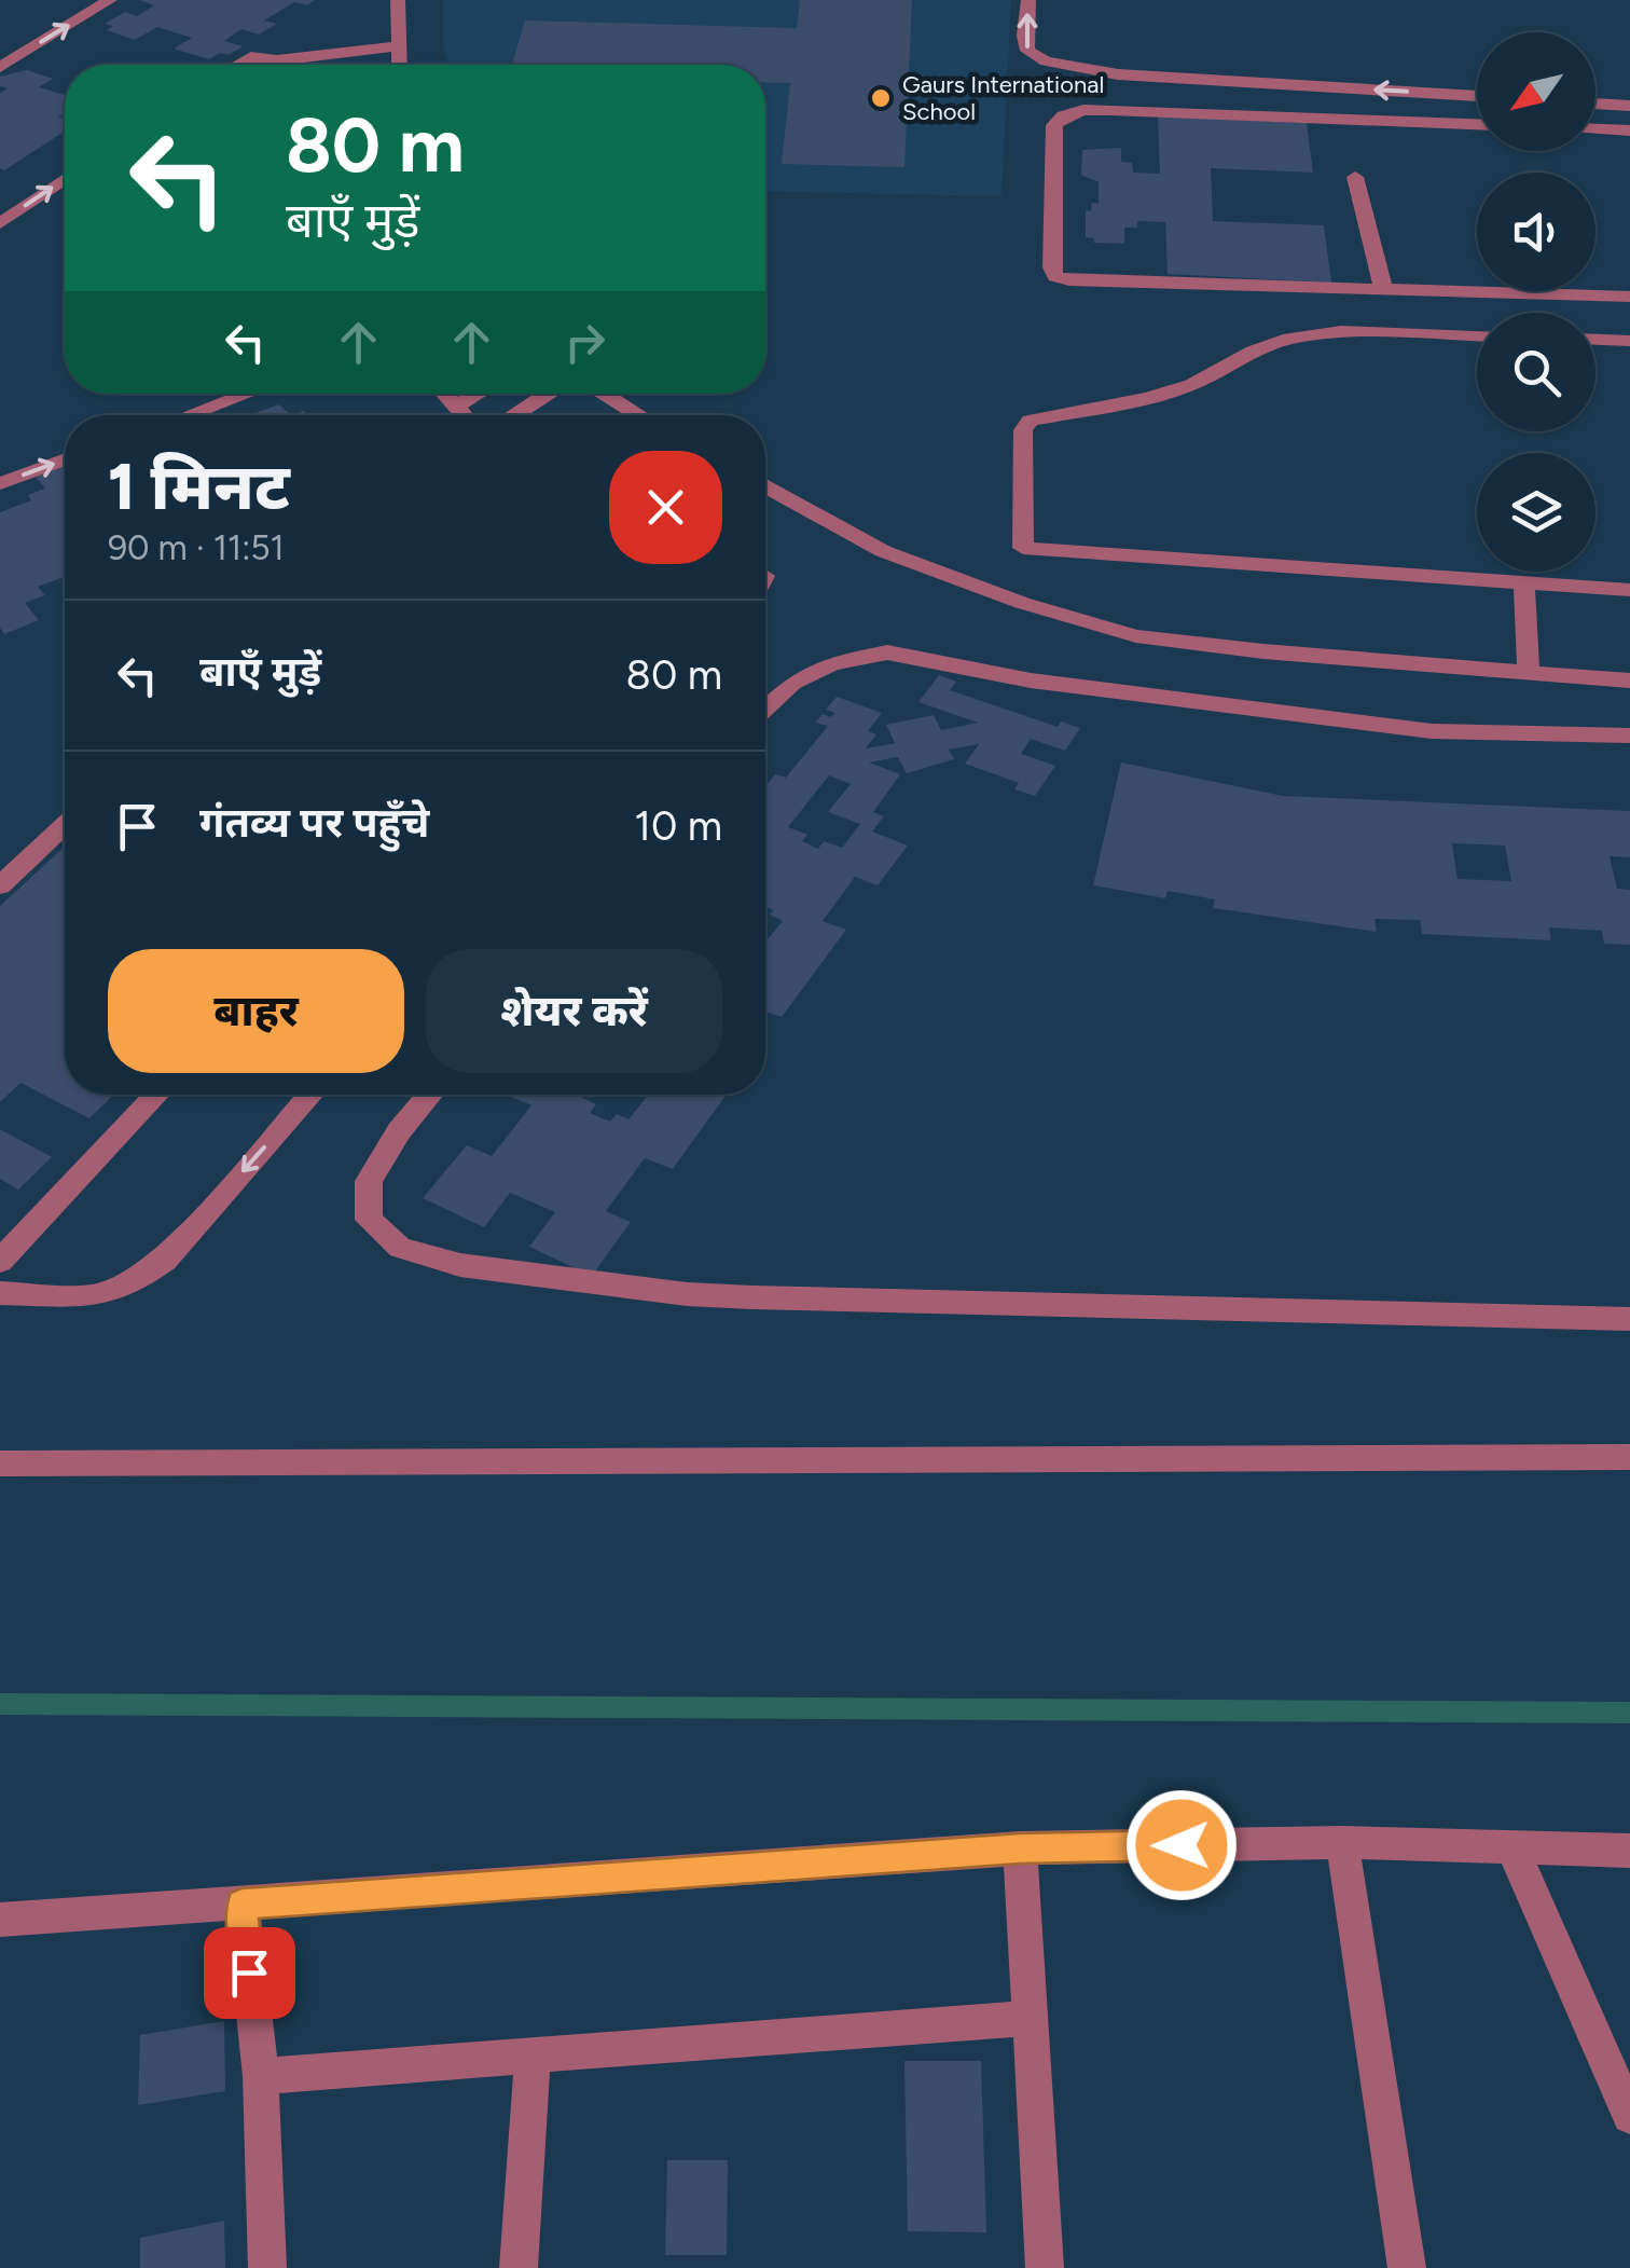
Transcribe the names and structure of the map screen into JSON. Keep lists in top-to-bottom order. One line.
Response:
{"places":["Gaurs International School"],"north":"bottom left","page":{"turn":["80 m","बाएँ मुड़ें"],"heading":["1 मिनट","90 m · 11:51"],"list":[{"name":"बाएँ मुड़ें","value":"80 m"},{"name":"गंतव्य पर पहुँचे","value":"10 m"}],"buttons":["बाहर","शेयर करें"]}}
